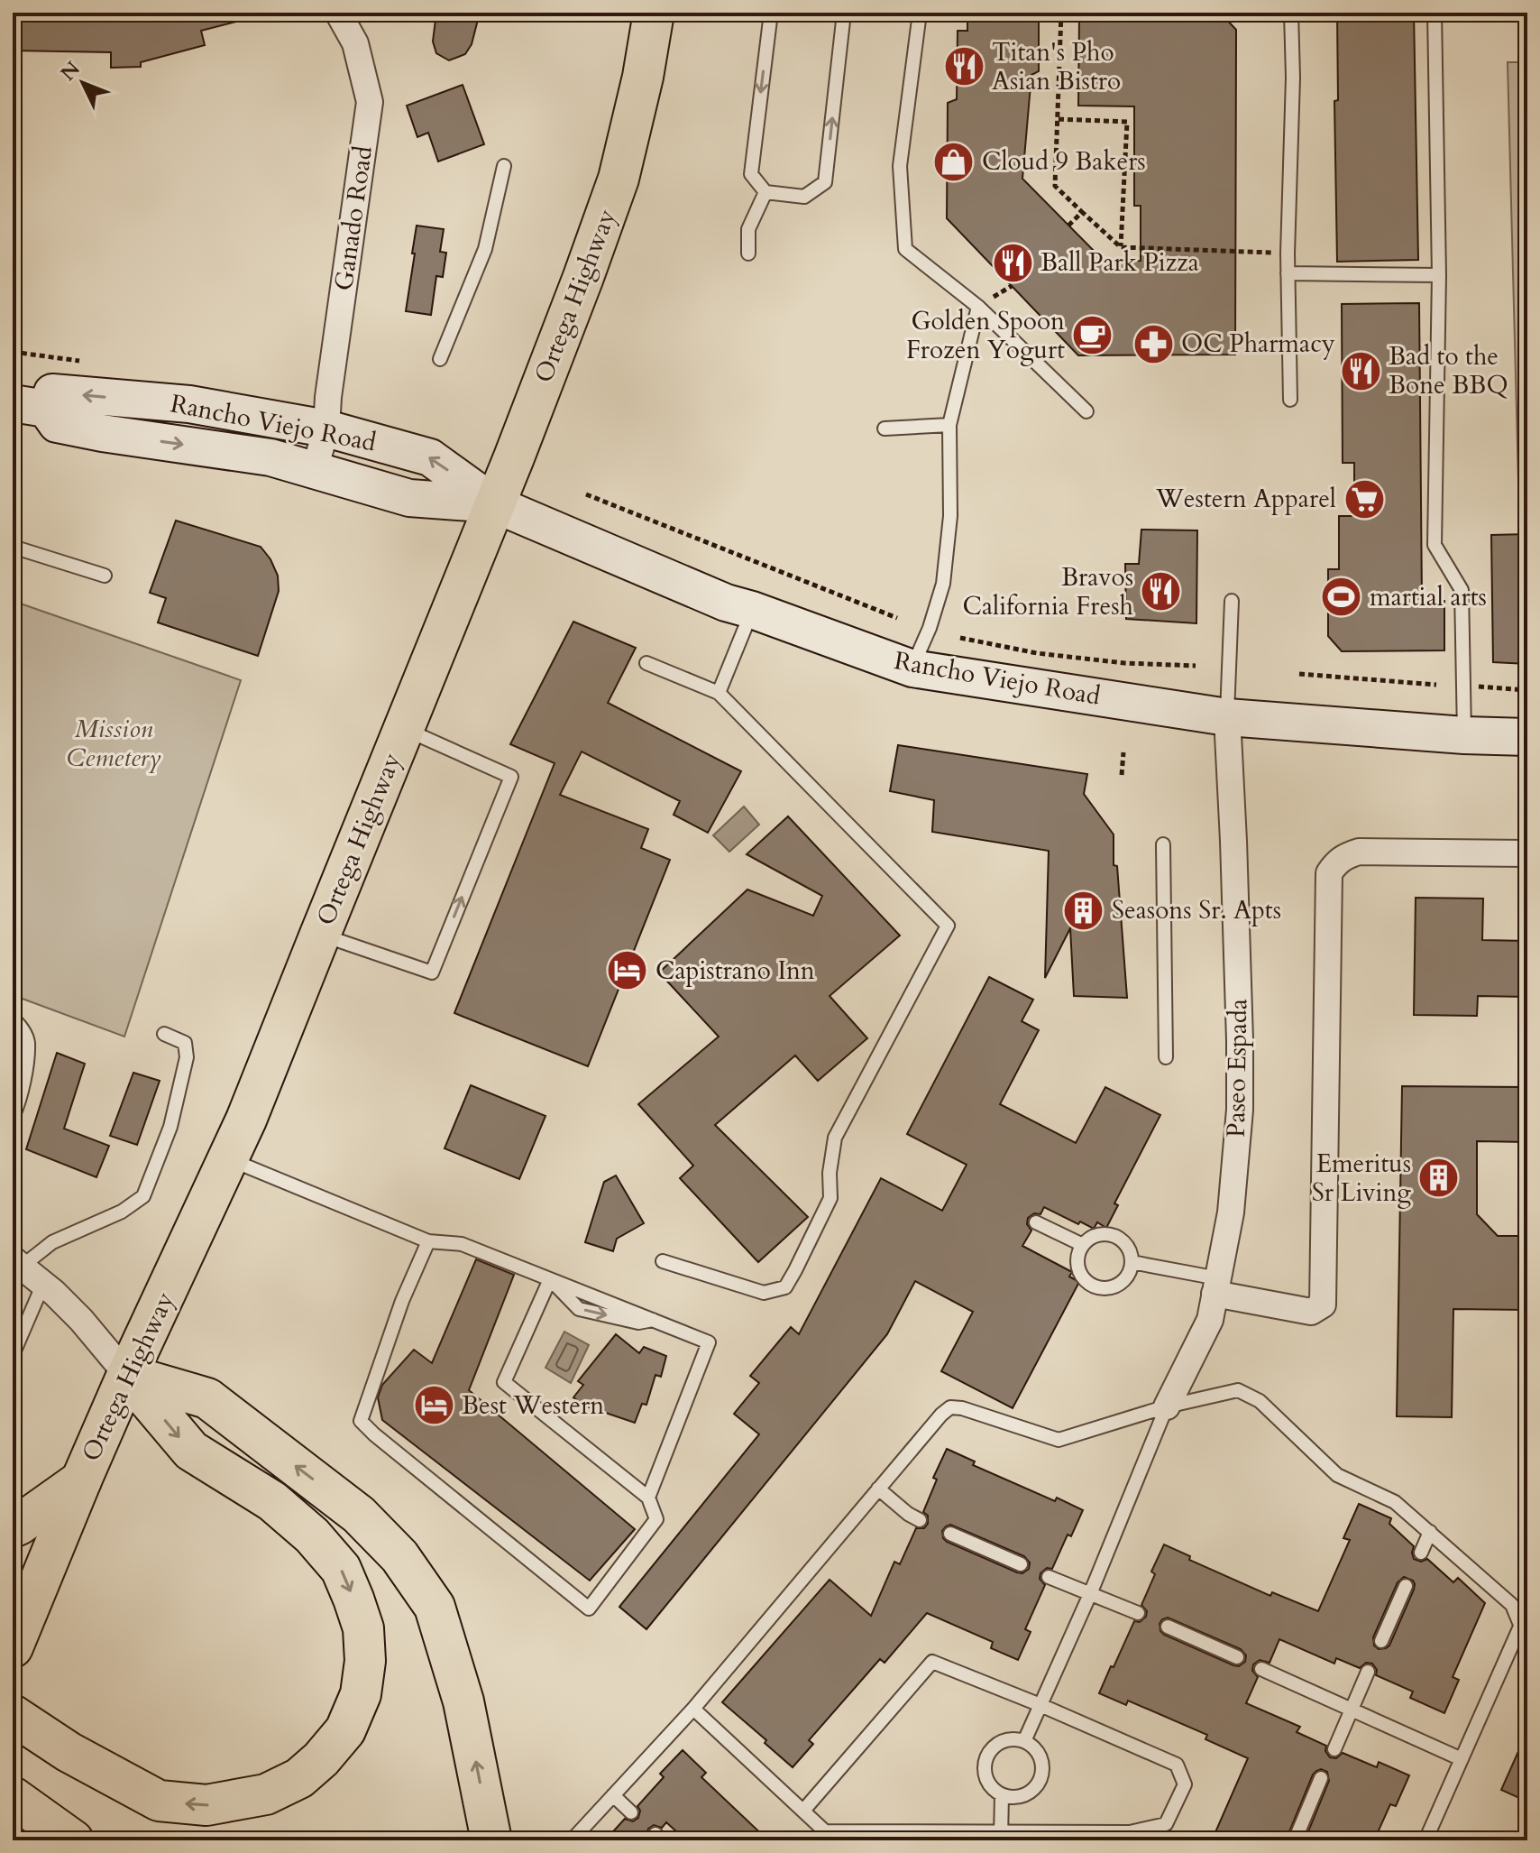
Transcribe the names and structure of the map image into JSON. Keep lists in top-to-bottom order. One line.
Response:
{"streets":{"main road":["Ortega Highway","Rancho Viejo Road"],"street":["Ganado Road","Paseo Espada"]},"crossings":[["Ganado Road","Rancho Viejo Road"],["Ortega Highway","Rancho Viejo Road"],["Rancho Viejo Road","Paseo Espada"]],"parks":["Mission Cemetery"],"places":{"restaurant":["Titan's Pho Asian Bistro","Ball Park Pizza","Bad to the Bone BBQ","Bravos California Fresh"],"shop":["Cloud 9 Bakers"],"cafe":["Golden Spoon Frozen Yogurt"],"pharmacy":["OC Pharmacy"],"supermarket":["Western Apparel"],"sports":["martial arts"],"building":["Seasons Sr. Apts","Emeritus Sr Living"],"hotel":["Capistrano Inn","Best Western"]},"north":"top left"}
